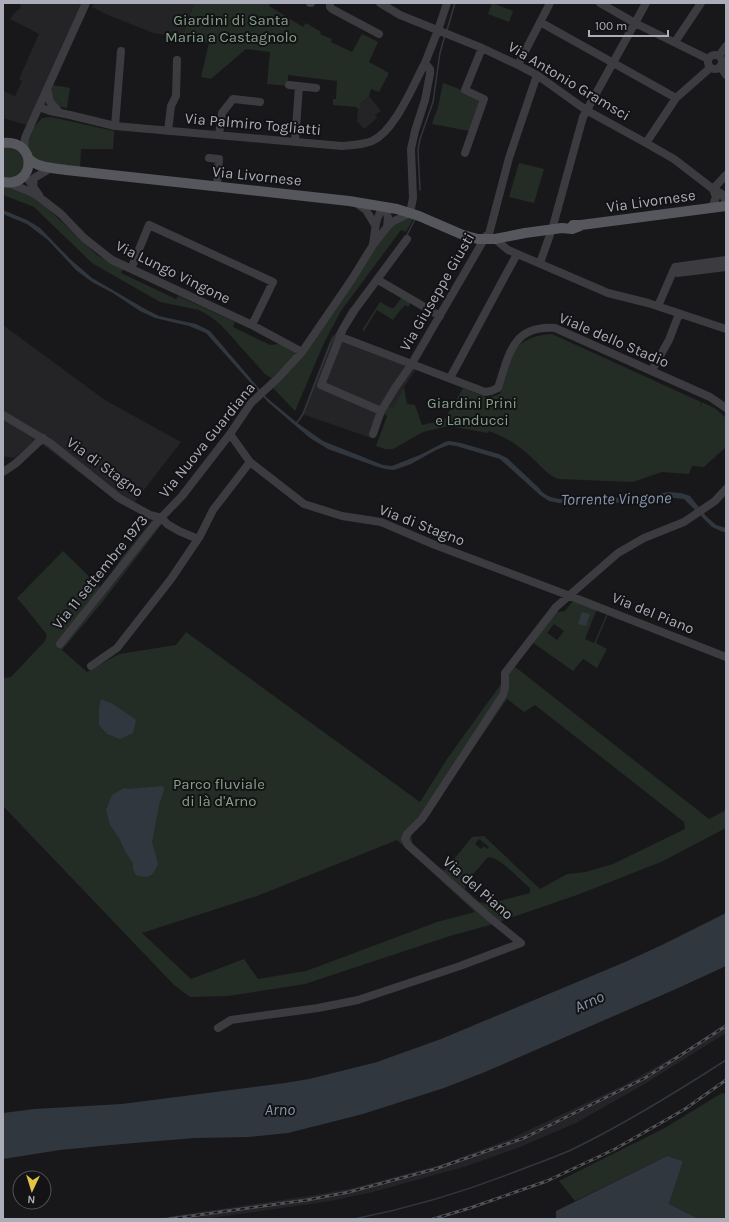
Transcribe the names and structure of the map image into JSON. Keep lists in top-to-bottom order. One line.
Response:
{"streets":{"main road":["Via Livornese"],"street":["Via Antonio Gramsci","Via Palmiro Togliatti","Via Lungo Vingone","Via Giuseppe Giusti","Viale dello Stadio","Via Nuova Guardiana","Via di Stagno","Via 11 settembre 1973","Via del Piano"]},"crossings":[["Via Antonio Gramsci","Via Palmiro Togliatti"],["Via Antonio Gramsci","Via Giuseppe Giusti"],["Via Livornese","Via Lungo Vingone"],["Via Livornese","Via Giuseppe Giusti"],["Via Livornese","Via Nuova Guardiana"],["Via Lungo Vingone","Via Nuova Guardiana"],["Via Nuova Guardiana","Via di Stagno"],["Via Nuova Guardiana","Via 11 settembre 1973"],["Via di Stagno","Via 11 settembre 1973"],["Via di Stagno","Via del Piano"]],"water":["Torrente Vingone","Arno"],"parks":["Giardini di Santa Maria a Castagnolo","Giardini Prini e Landucci","Parco fluviale di là d'Arno"],"scale_bar":"100 m","north":"bottom"}
